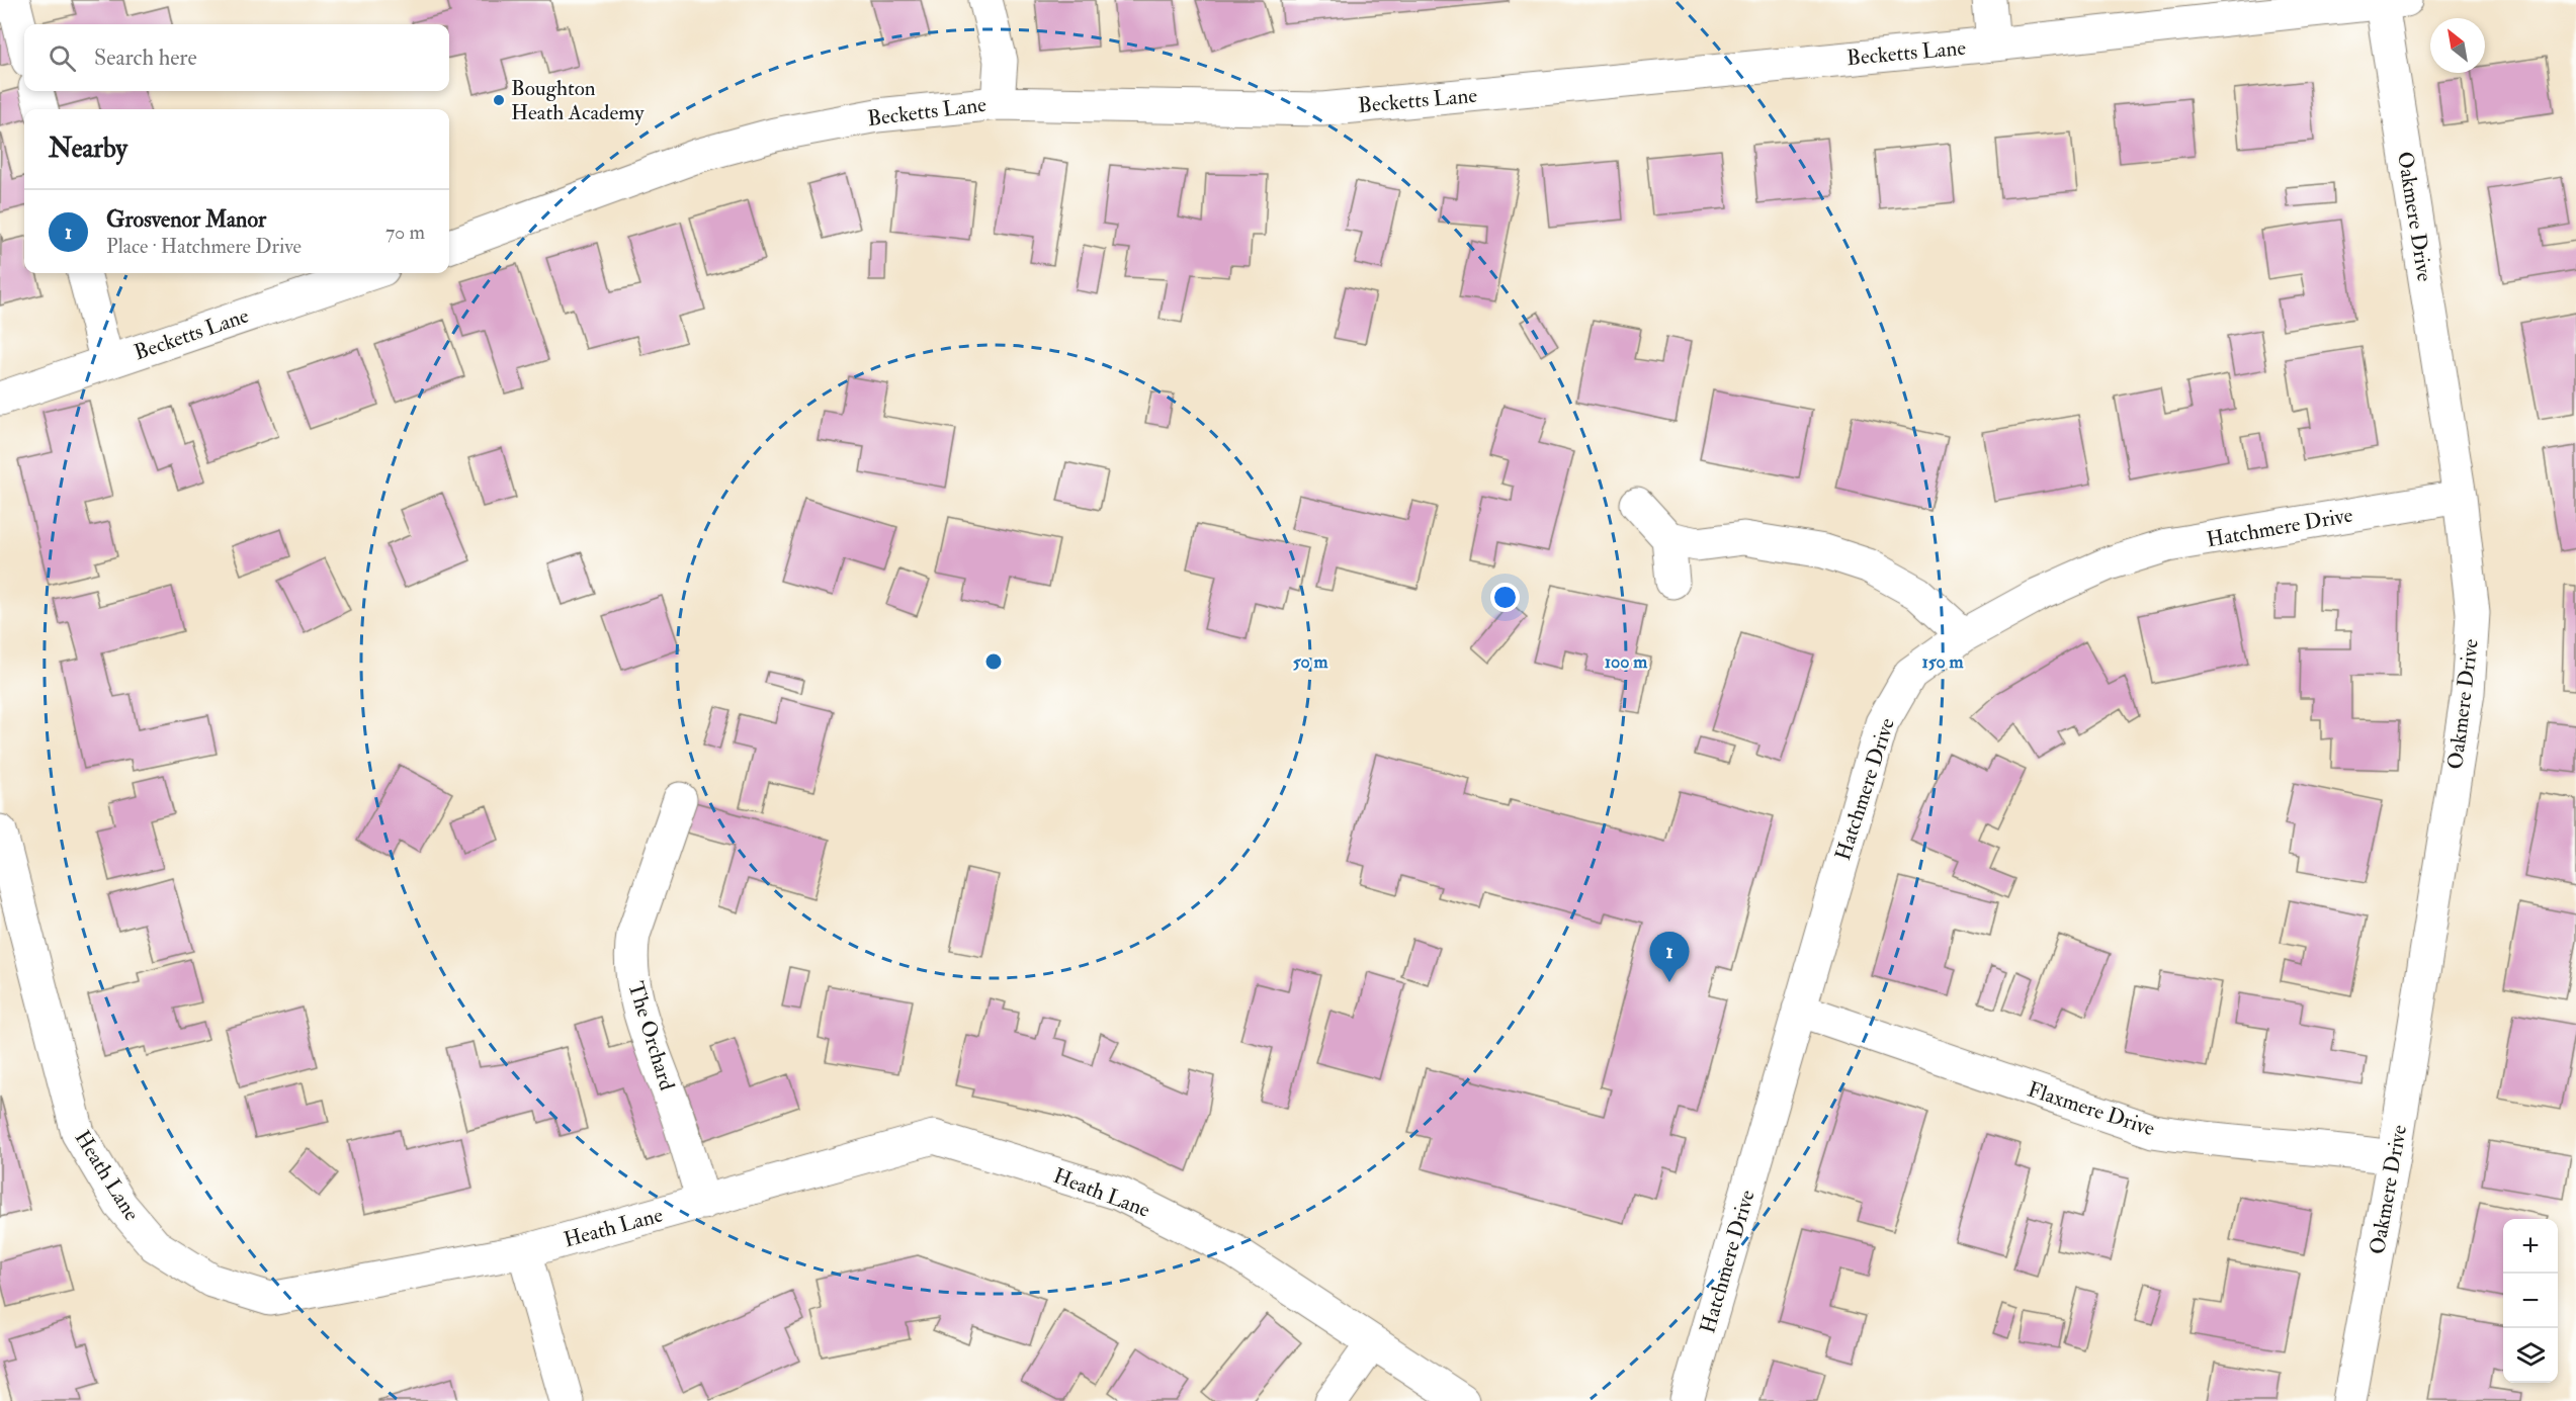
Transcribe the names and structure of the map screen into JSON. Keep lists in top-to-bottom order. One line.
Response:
{"streets":{"street":["Becketts Lane","Oakmere Drive","Hatchmere Drive","The Orchard","Flaxmere Drive","Heath Lane"]},"crossings":[["Becketts Lane","Oakmere Drive"],["Oakmere Drive","Hatchmere Drive"],["Oakmere Drive","Flaxmere Drive"],["Hatchmere Drive","Flaxmere Drive"],["The Orchard","Heath Lane"]],"places":["Boughton Heath Academy"],"north":"top left","page":{"search":"Search here","heading":"Nearby","list":[{"mark":"1","name":"Grosvenor Manor","note":"Place · Hatchmere Drive","value":"70 m"}],"pins":"1","map_buttons":["+","−"]},"rings":["50 m","100 m","150 m"]}
